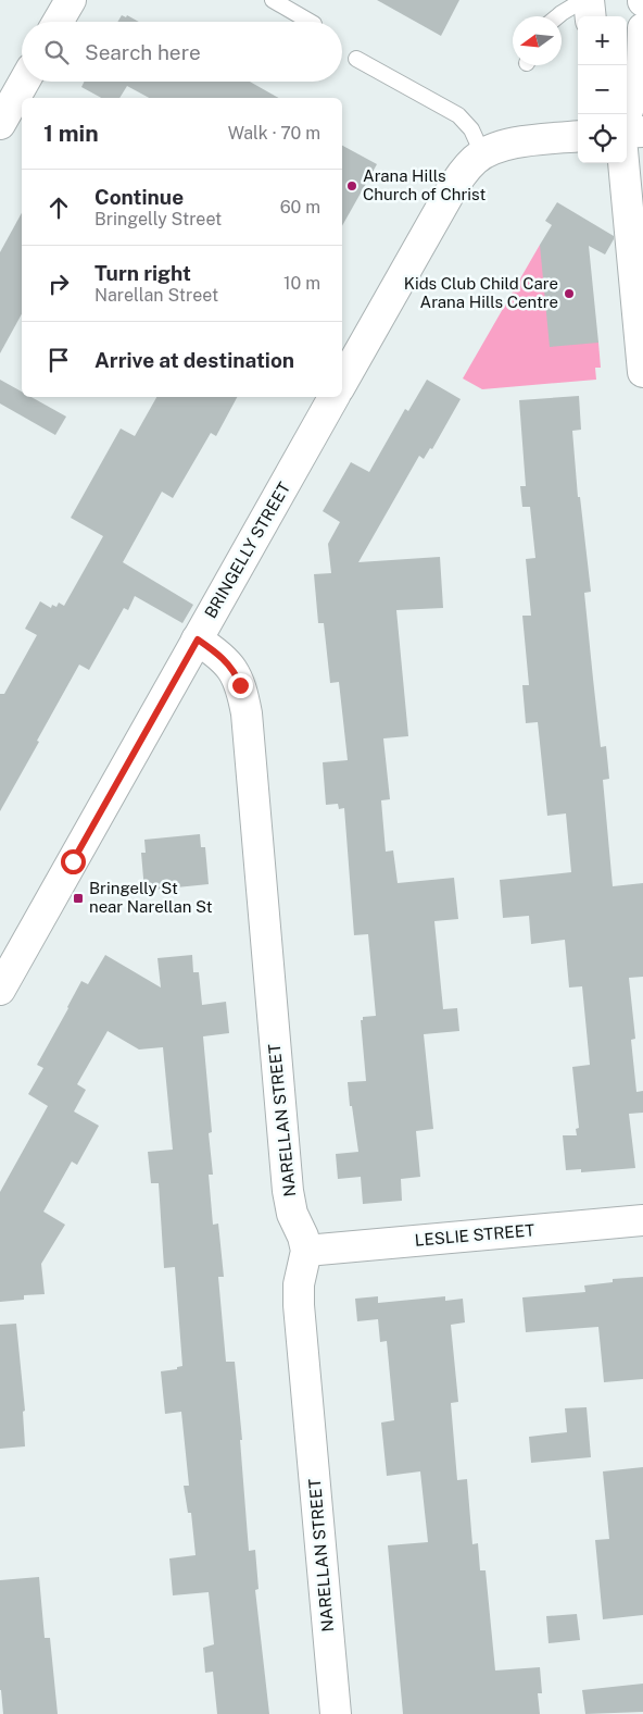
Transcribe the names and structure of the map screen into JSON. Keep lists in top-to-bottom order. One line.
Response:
{"streets":{"street":["BRINGELLY STREET","NARELLAN STREET","LESLIE STREET"]},"crossings":[["BRINGELLY STREET","NARELLAN STREET"],["NARELLAN STREET","LESLIE STREET"]],"places":{"other":["Arana Hills Church of Christ","Kids Club Child Care Arana Hills Centre"],"transit":["Bringelly St near Narellan St"]},"north":"left","page":{"map_buttons":["+","−"],"search":"Search here","heading":["1 min","Walk · 70 m"],"list":[["Continue","Bringelly Street","60 m"],["Turn right","Narellan Street","10 m"],"Arrive at destination"]}}
